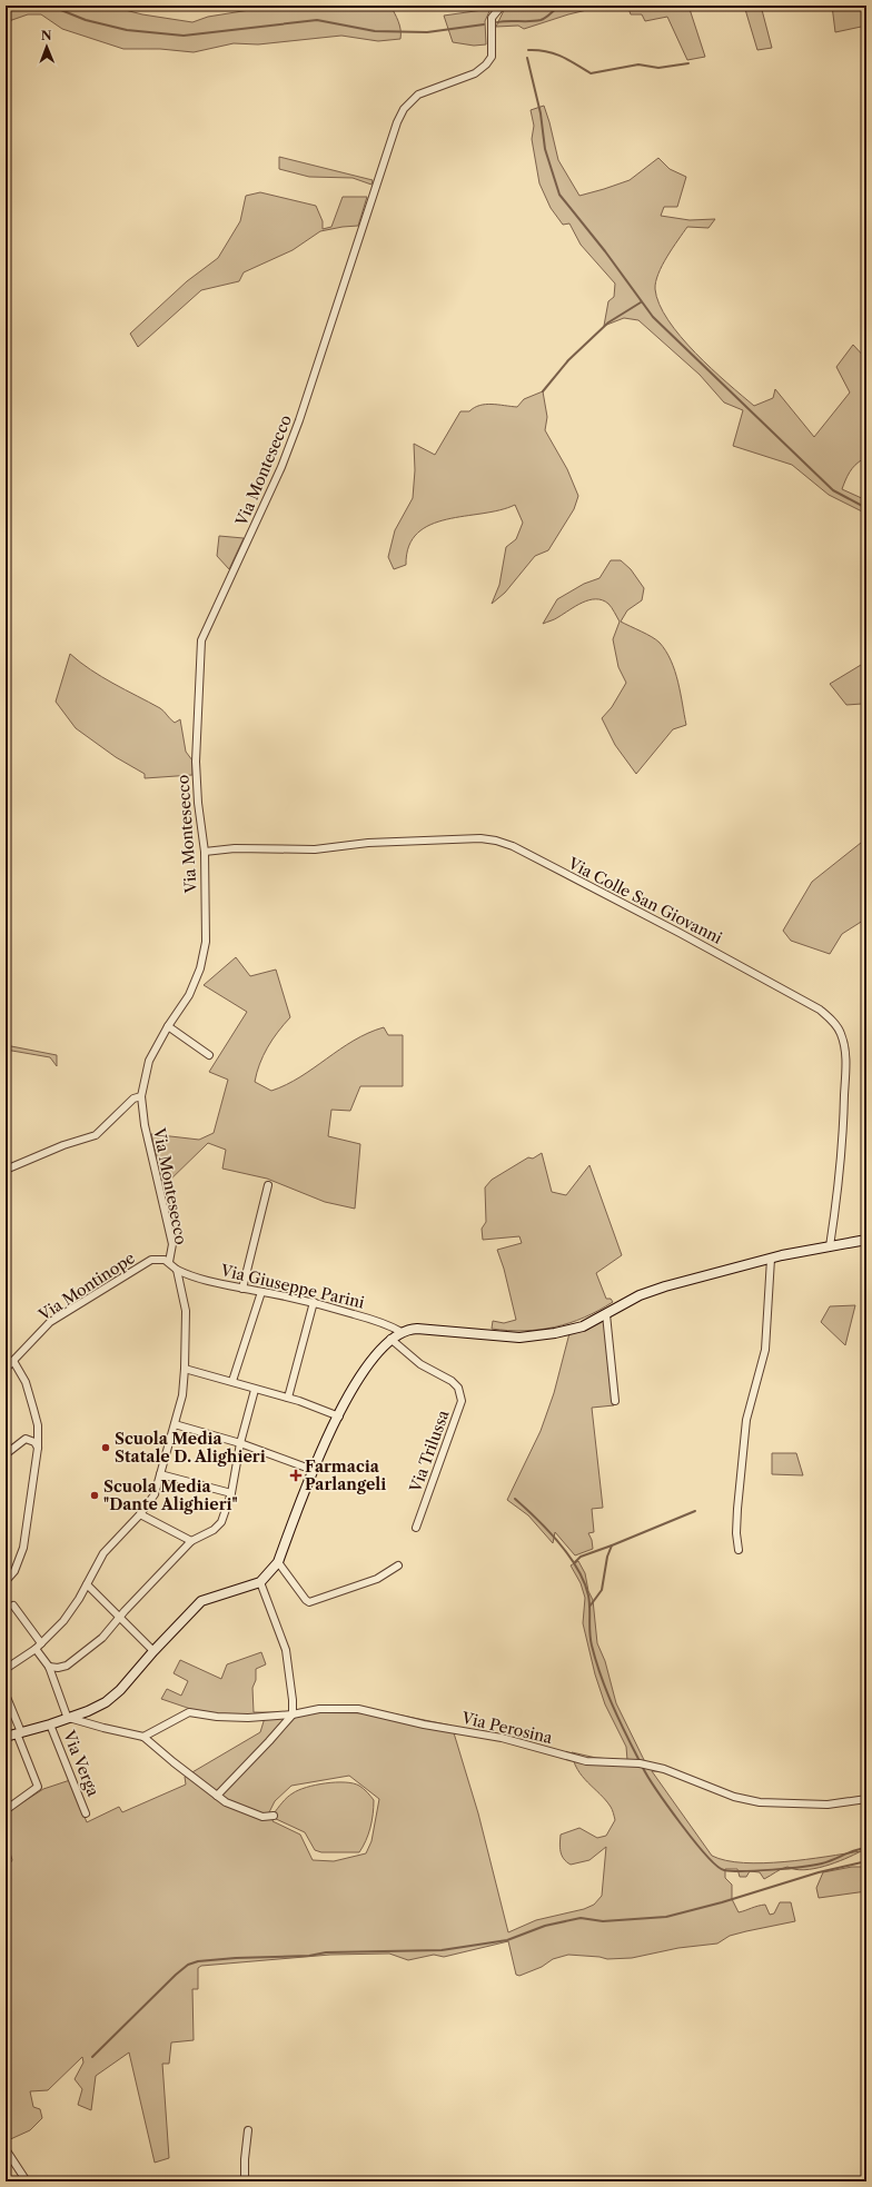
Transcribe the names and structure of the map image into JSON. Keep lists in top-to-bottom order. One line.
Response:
{"streets":{"street":["Via Montesecco","Via Colle San Giovanni","Via Montinope","Via Giuseppe Parini","Via Trilussa","Via Perosina","Via Verga"]},"crossings":[["Via Montesecco","Via Colle San Giovanni"],["Via Montesecco","Via Montinope"],["Via Montesecco","Via Giuseppe Parini"]],"places":{"other":["Scuola Media Statale D. Alighieri","Scuola Media \"Dante Alighieri\""],"health":["Farmacia Parlangeli"]},"north":"top"}
